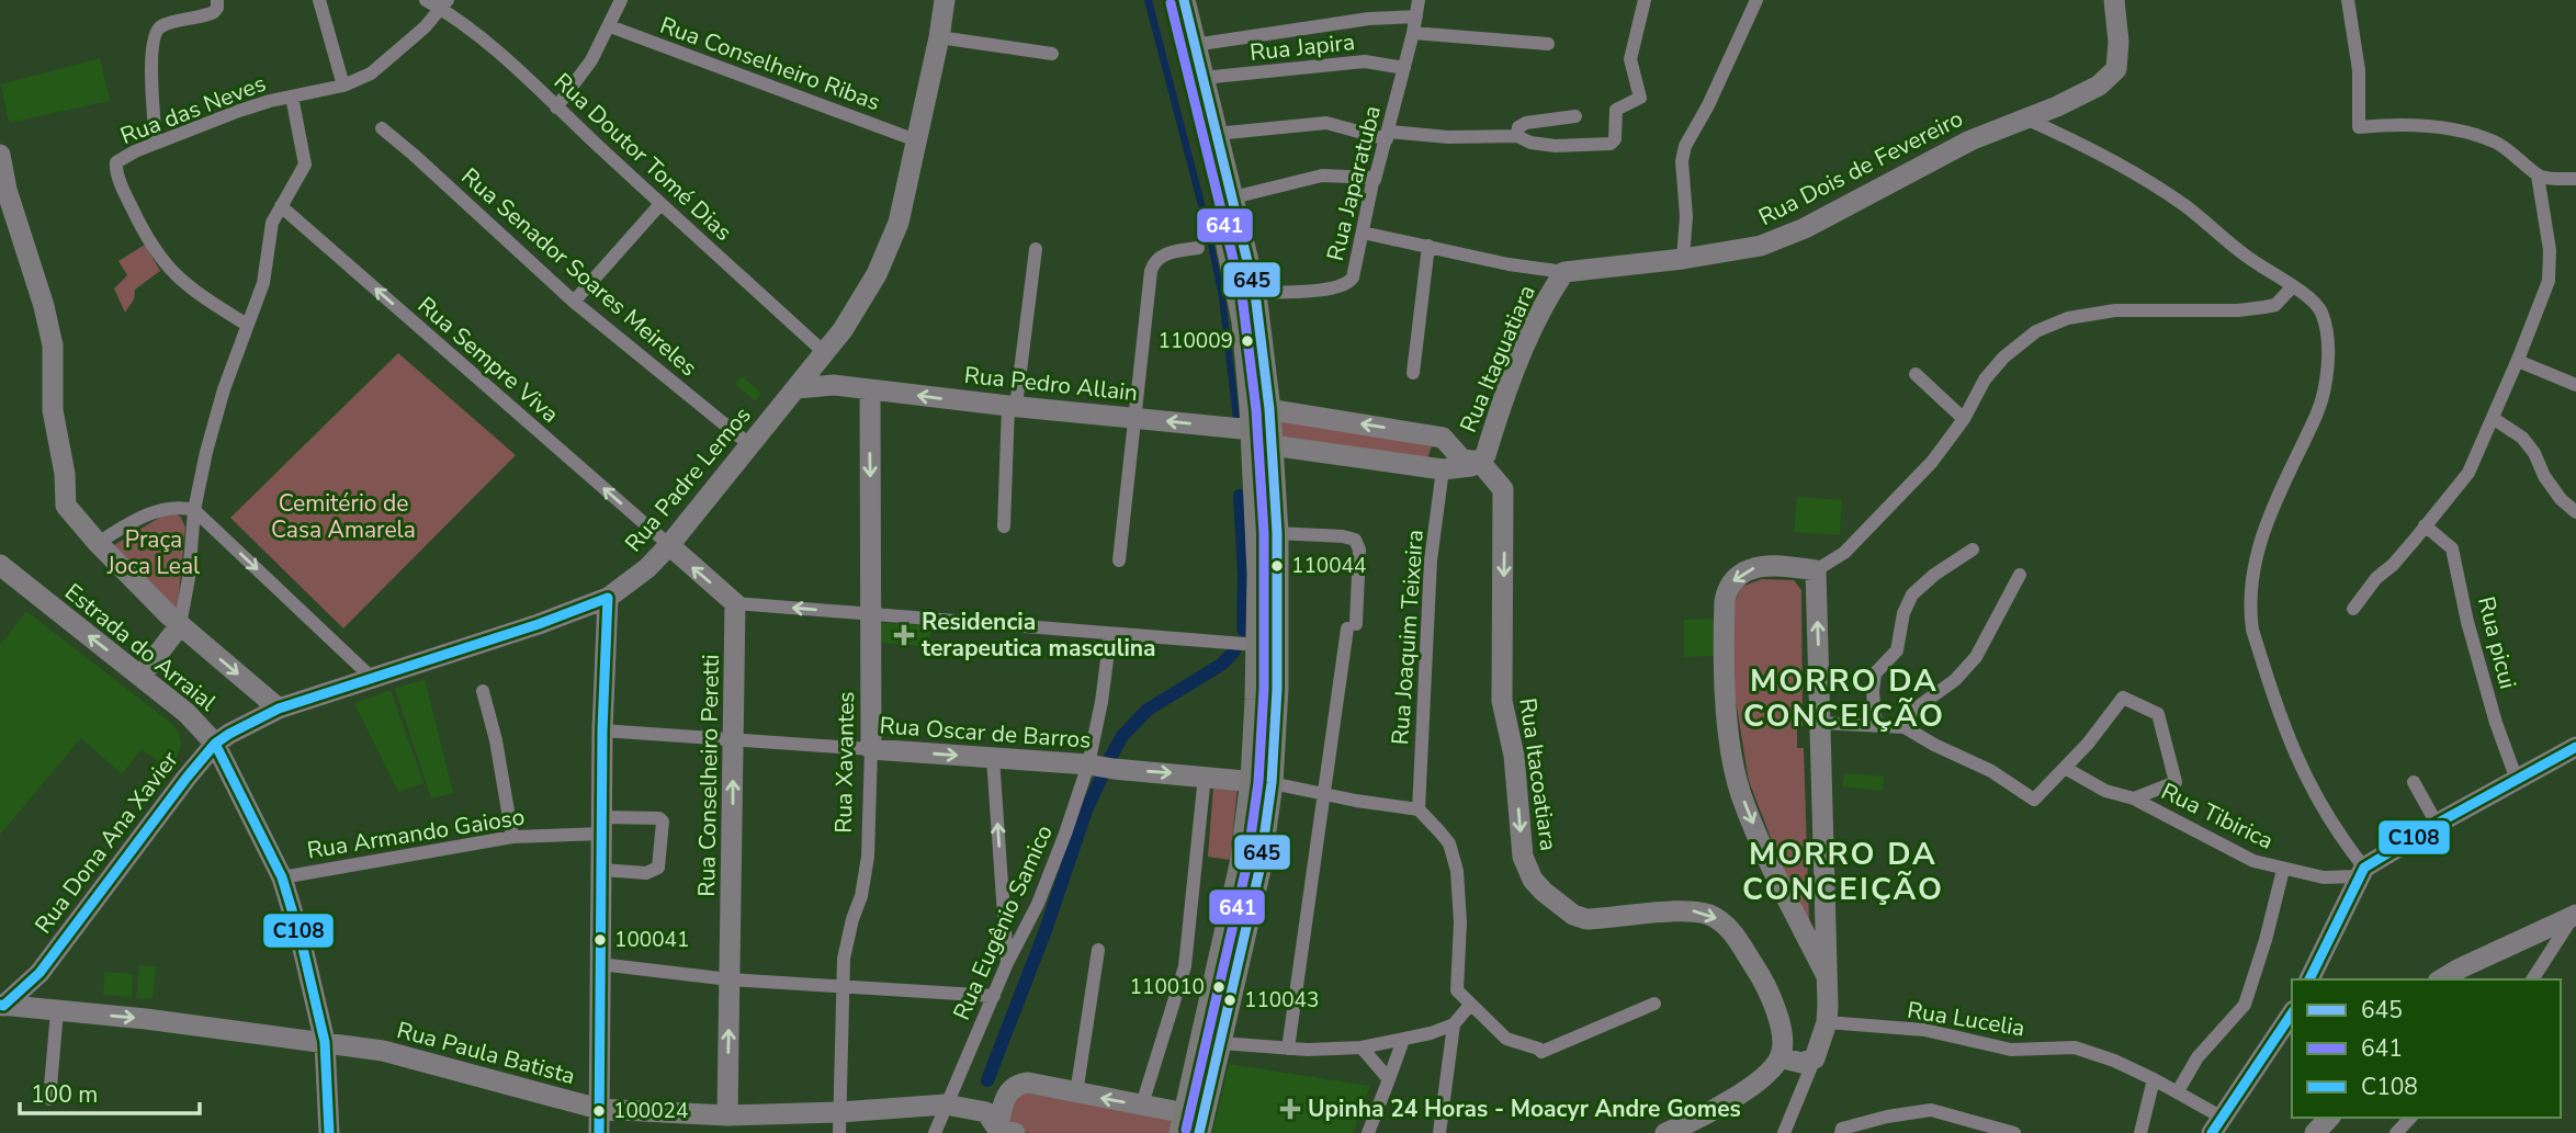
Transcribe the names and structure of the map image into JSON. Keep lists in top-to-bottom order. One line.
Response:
{"streets":{"street":["Rua Japira","Rua Conselheiro Ribas","Rua das Neves","Rua Doutor Tomé Dias","Rua Dois de Fevereiro","Rua Japaratuba","Rua Senador Soares Meireles","Rua Itaguatiara","Rua Sempre Viva","Rua Pedro Allain","Rua Padre Lemos","Rua Joaquim Teixeira","Rua picui","Estrada do Arraial","Rua Oscar de Barros","Rua Xavantes","Rua Itacoatiara","Rua Conselheiro Peretti","Rua Tibirica","Rua Armando Gaioso","Rua Dona Ana Xavier","Rua Eugênio Samico","Rua Lucelia","Rua Paula Batista"]},"crossings":[["Rua Japira","Rua Japaratuba"],["Rua Conselheiro Ribas","Rua Padre Lemos"],["Rua das Neves","Rua Doutor Tomé Dias"],["Rua das Neves","Rua Sempre Viva"],["Rua Doutor Tomé Dias","Rua Padre Lemos"],["Rua Dois de Fevereiro","Rua Japaratuba"],["Rua Dois de Fevereiro","Rua Itaguatiara"],["Rua Senador Soares Meireles","Rua Padre Lemos"],["Rua Itaguatiara","Rua Itacoatiara"],["Rua Sempre Viva","Rua Padre Lemos"],["Rua Pedro Allain","Rua Padre Lemos"],["Rua Pedro Allain","Rua Xavantes"],["Rua Padre Lemos","Estrada do Arraial"],["Rua Padre Lemos","Rua Dona Ana Xavier"],["Estrada do Arraial","Rua Armando Gaioso"],["Estrada do Arraial","Rua Dona Ana Xavier"],["Estrada do Arraial","Rua Paula Batista"],["Rua Oscar de Barros","Rua Xavantes"],["Rua Oscar de Barros","Rua Conselheiro Peretti"],["Rua Oscar de Barros","Rua Eugênio Samico"],["Rua Xavantes","Rua Paula Batista"],["Rua Conselheiro Peretti","Rua Paula Batista"],["Rua Dona Ana Xavier","Rua Paula Batista"],["Rua Eugênio Samico","Rua Paula Batista"]],"one_way":["Rua Sempre Viva","Rua Pedro Allain"],"districts":["MORRO DA CONCEIÇÃO","MORRO DA CONCEIÇÃO"],"parks":["Cemitério de Casa Amarela","Praça Joca Leal"],"places":{"other":["110009","110044","100041","110010","110043","100024"],"health":["Residencia terapeutica masculina","Upinha 24 Horas - Moacyr Andre Gomes"]},"lines":["transit line 645","transit line 641","transit line C108"],"legend":["645","641","C108"],"scale_bar":"100 m"}
